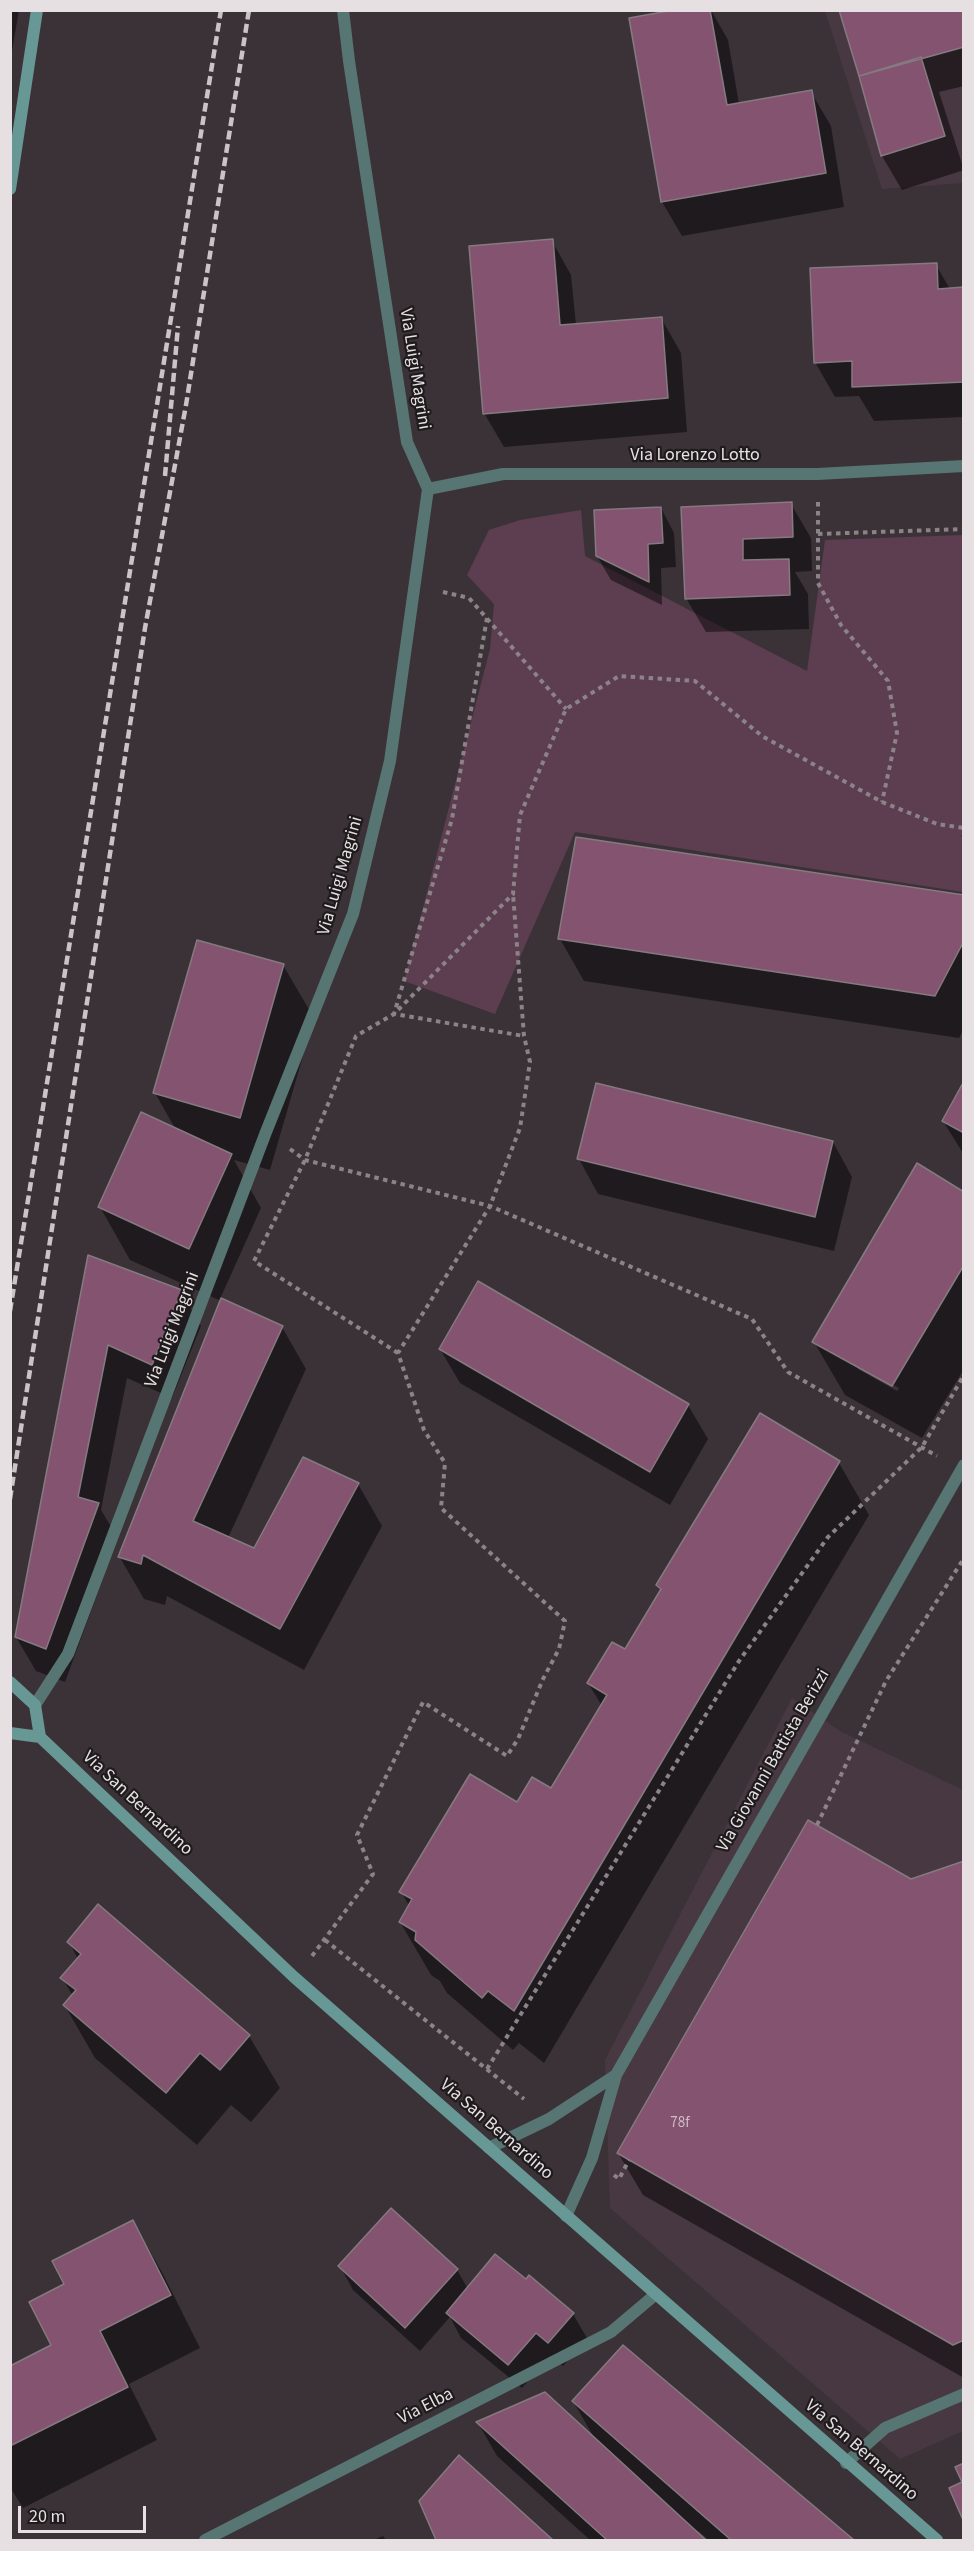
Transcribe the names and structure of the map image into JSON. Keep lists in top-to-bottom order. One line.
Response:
{"streets":{"main road":["Via San Bernardino"],"street":["Via Luigi Magrini","Via Lorenzo Lotto","Via Giovanni Battista Berizzi","Via Elba"]},"crossings":[["Via Luigi Magrini","Via Lorenzo Lotto"],["Via Giovanni Battista Berizzi","Via San Bernardino"],["Via San Bernardino","Via Elba"]],"house_numbers":["78f"],"scale_bar":"20 m"}
